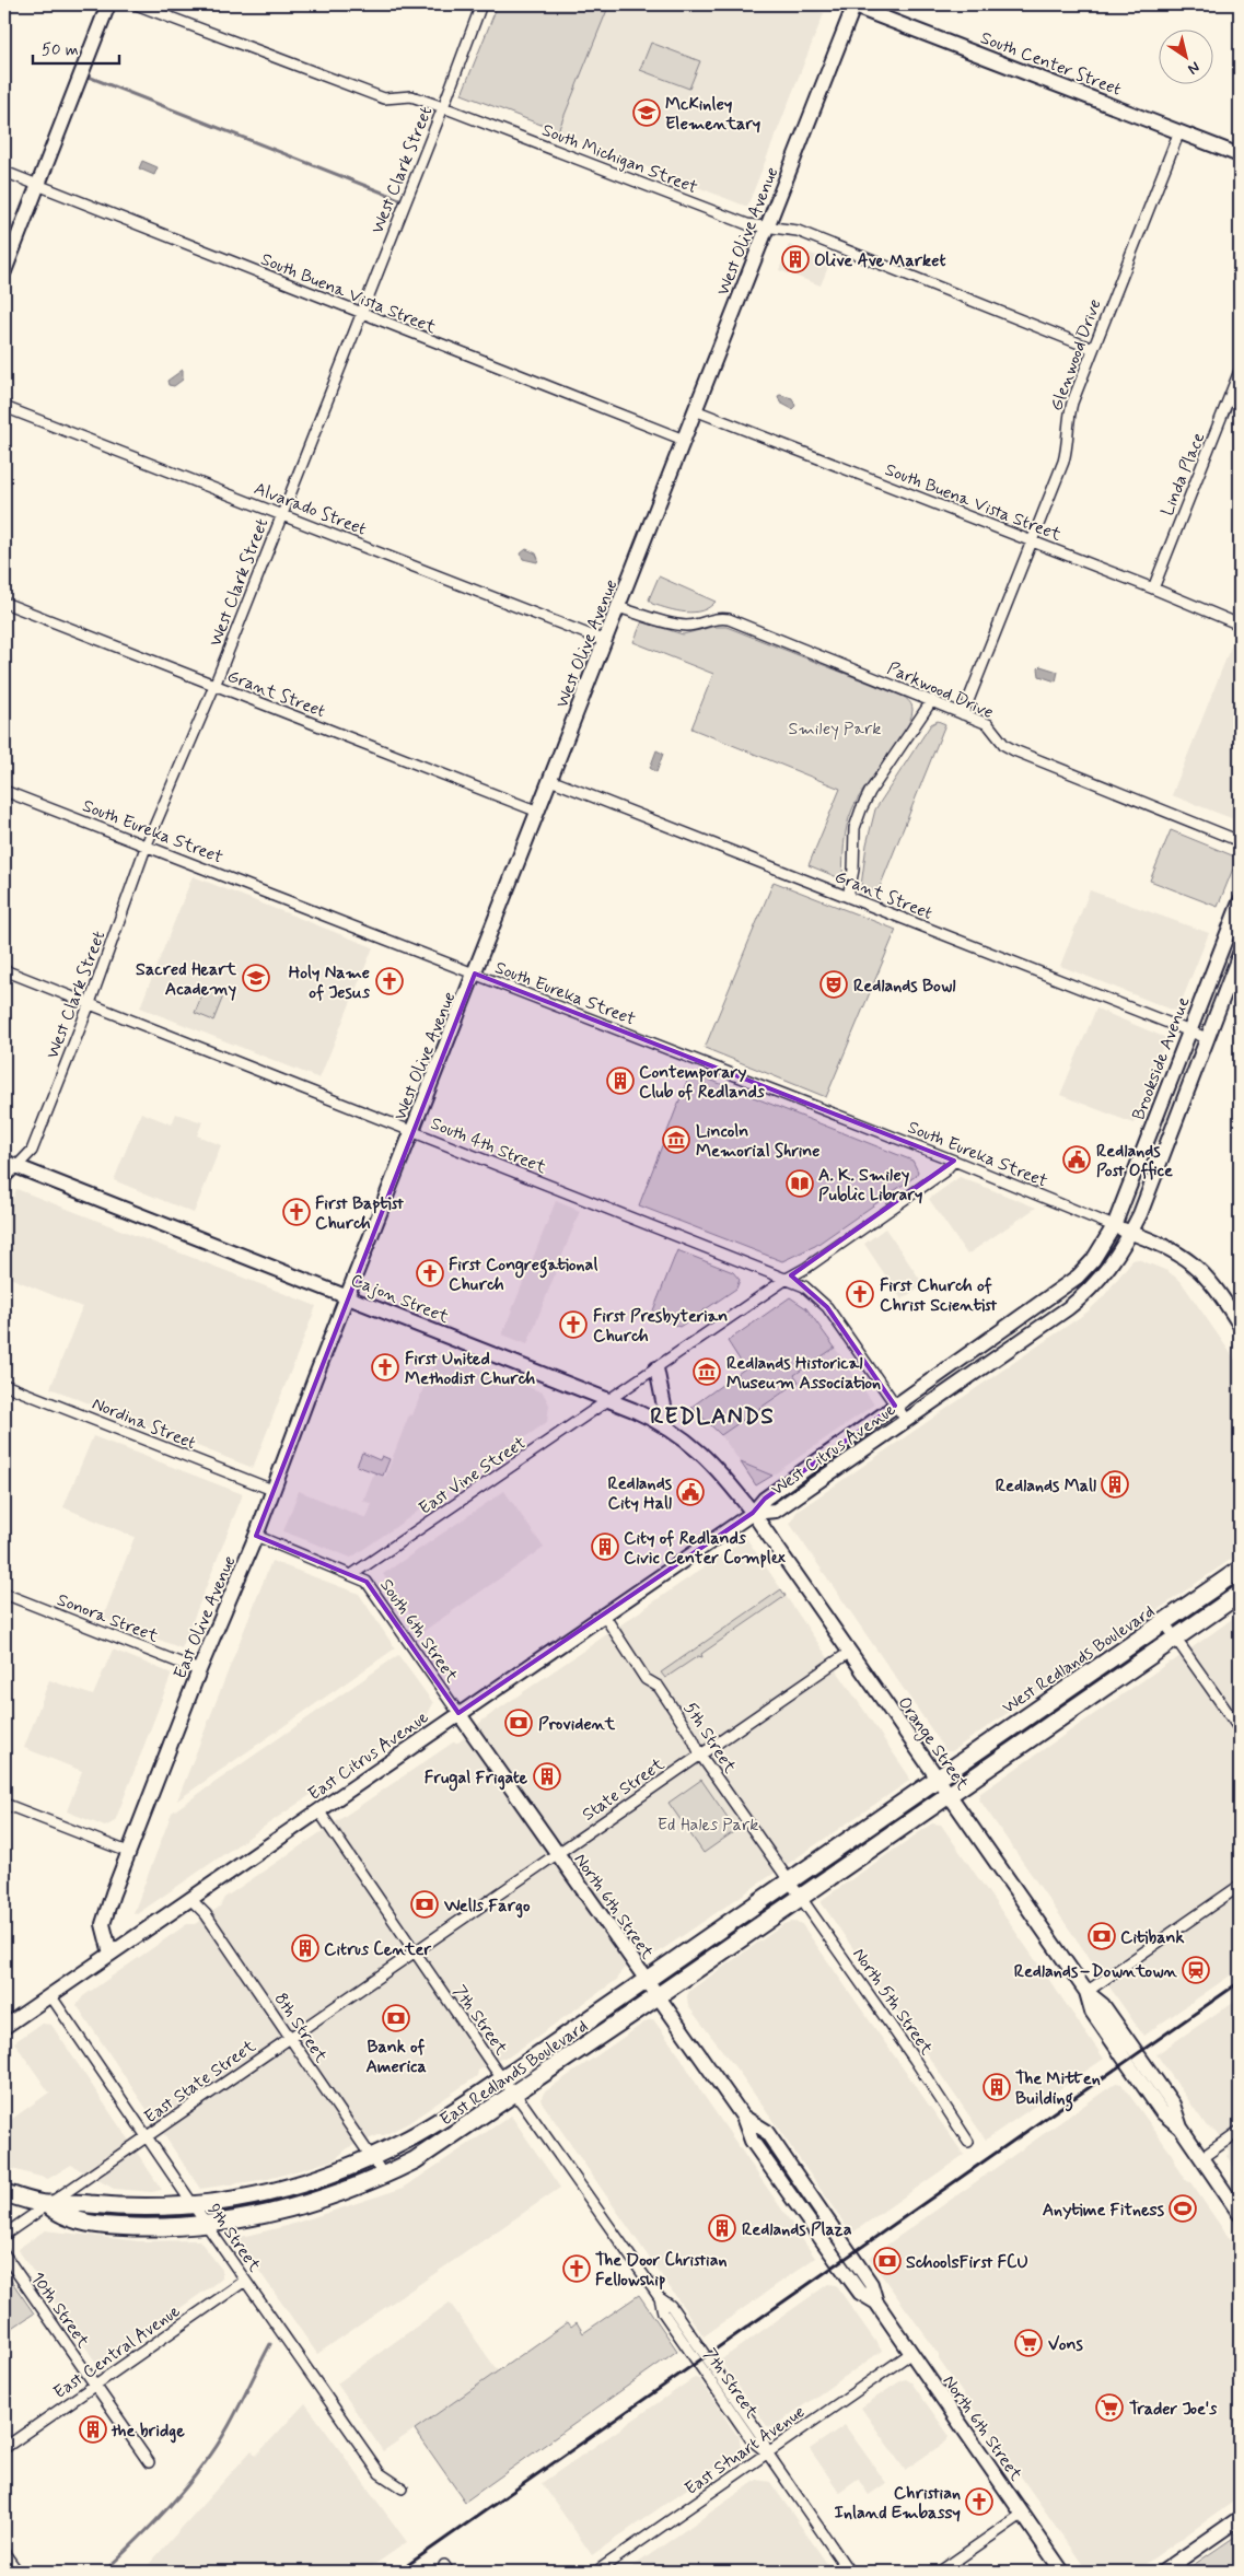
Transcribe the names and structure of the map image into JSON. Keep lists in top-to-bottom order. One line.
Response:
{"streets":{"main road":["South Center Street","West Olive Avenue","Brookside Avenue","Cajon Street","West Citrus Avenue","East Olive Avenue","West Redlands Boulevard","Orange Street","East Citrus Avenue","North 6th Street","East Redlands Boulevard"],"street":["South Michigan Street","West Clark Street","South Buena Vista Street","Glenwood Drive","Linda Place","Alvarado Street","Parkwood Drive","Grant Street","South Eureka Street","South 4th Street","Nordina Street","East Vine Street","Sonora Street","South 6th Street","5th Street","State Street","North 5th Street","7th Street","8th Street","East State Street","9th Street","10th Street","East Central Avenue","East Stuart Avenue"]},"crossings":[["South Center Street","West Olive Avenue"],["South Center Street","Glenwood Drive"],["South Michigan Street","West Clark Street"],["South Michigan Street","West Olive Avenue"],["South Michigan Street","Glenwood Drive"],["West Clark Street","South Buena Vista Street"],["West Clark Street","Alvarado Street"],["West Clark Street","Grant Street"],["West Clark Street","South Eureka Street"],["West Clark Street","South 4th Street"],["West Clark Street","Cajon Street"],["West Olive Avenue","South Buena Vista Street"],["West Olive Avenue","Alvarado Street"],["West Olive Avenue","Parkwood Drive"],["West Olive Avenue","Grant Street"],["West Olive Avenue","South Eureka Street"],["West Olive Avenue","South 4th Street"],["West Olive Avenue","Cajon Street"],["West Olive Avenue","East Olive Avenue"],["South Buena Vista Street","Glenwood Drive"],["South Buena Vista Street","Linda Place"],["Glenwood Drive","Parkwood Drive"],["Grant Street","Brookside Avenue"],["South Eureka Street","Brookside Avenue"],["South Eureka Street","West Citrus Avenue"],["South Eureka Street","East Vine Street"],["Brookside Avenue","West Citrus Avenue"],["South 4th Street","West Citrus Avenue"],["South 4th Street","East Vine Street"],["Cajon Street","West Citrus Avenue"],["Cajon Street","East Vine Street"],["Cajon Street","East Olive Avenue"],["Cajon Street","Orange Street"],["Cajon Street","East Citrus Avenue"],["Nordina Street","East Olive Avenue"],["West Citrus Avenue","Orange Street"],["West Citrus Avenue","East Citrus Avenue"],["East Vine Street","South 6th Street"],["Sonora Street","East Olive Avenue"],["East Olive Avenue","South 6th Street"],["East Olive Avenue","East Citrus Avenue"],["South 6th Street","East Citrus Avenue"],["South 6th Street","North 6th Street"],["West Redlands Boulevard","Orange Street"],["West Redlands Boulevard","East Redlands Boulevard"],["5th Street","East Citrus Avenue"],["5th Street","State Street"],["5th Street","North 5th Street"],["5th Street","East Redlands Boulevard"],["Orange Street","East Citrus Avenue"],["Orange Street","State Street"],["Orange Street","East Redlands Boulevard"],["East Citrus Avenue","North 6th Street"],["East Citrus Avenue","7th Street"],["East Citrus Avenue","8th Street"],["East Citrus Avenue","9th Street"],["State Street","North 6th Street"],["State Street","7th Street"],["State Street","East State Street"],["North 6th Street","East Redlands Boulevard"],["North 6th Street","East Stuart Avenue"],["North 5th Street","East Redlands Boulevard"],["7th Street","East Redlands Boulevard"],["7th Street","East State Street"],["7th Street","East Stuart Avenue"],["8th Street","East Redlands Boulevard"],["8th Street","East State Street"],["East Redlands Boulevard","East State Street"],["East Redlands Boulevard","9th Street"],["East State Street","9th Street"],["9th Street","East Central Avenue"],["10th Street","East Central Avenue"]],"districts":["REDLANDS"],"parks":["Smiley Park","Ed Hales Park"],"places":{"school or university":["McKinley Elementary","Sacred Heart Academy"],"building":["Olive Ave Market","Contemporary Club of Redlands","Redlands Mall","City of Redlands Civic Center Complex","Frugal Frigate","Citrus Center","The Mitten Building","Redlands Plaza","the bridge"],"church":["Holy Name of Jesus","First Baptist Church","First Congregational Church","First Church of Christ Scientist","First Presbyterian Church","First United Methodist Church","The Door Christian Fellowship","Christian Inland Embassy"],"theatre":["Redlands Bowl"],"museum":["Lincoln Memorial Shrine","Redlands Historical Museum Association"],"public building":["Redlands Post Office","Redlands City Hall"],"library":["A. K. Smiley Public Library"],"bank":["Provident","Wells Fargo","Citibank","Bank of America","SchoolsFirst FCU"],"station":["Redlands–Downtown"],"sports":["Anytime Fitness"],"supermarket":["Vons","Trader Joe's"]},"scale_bar":"50 m","north":"bottom right"}
